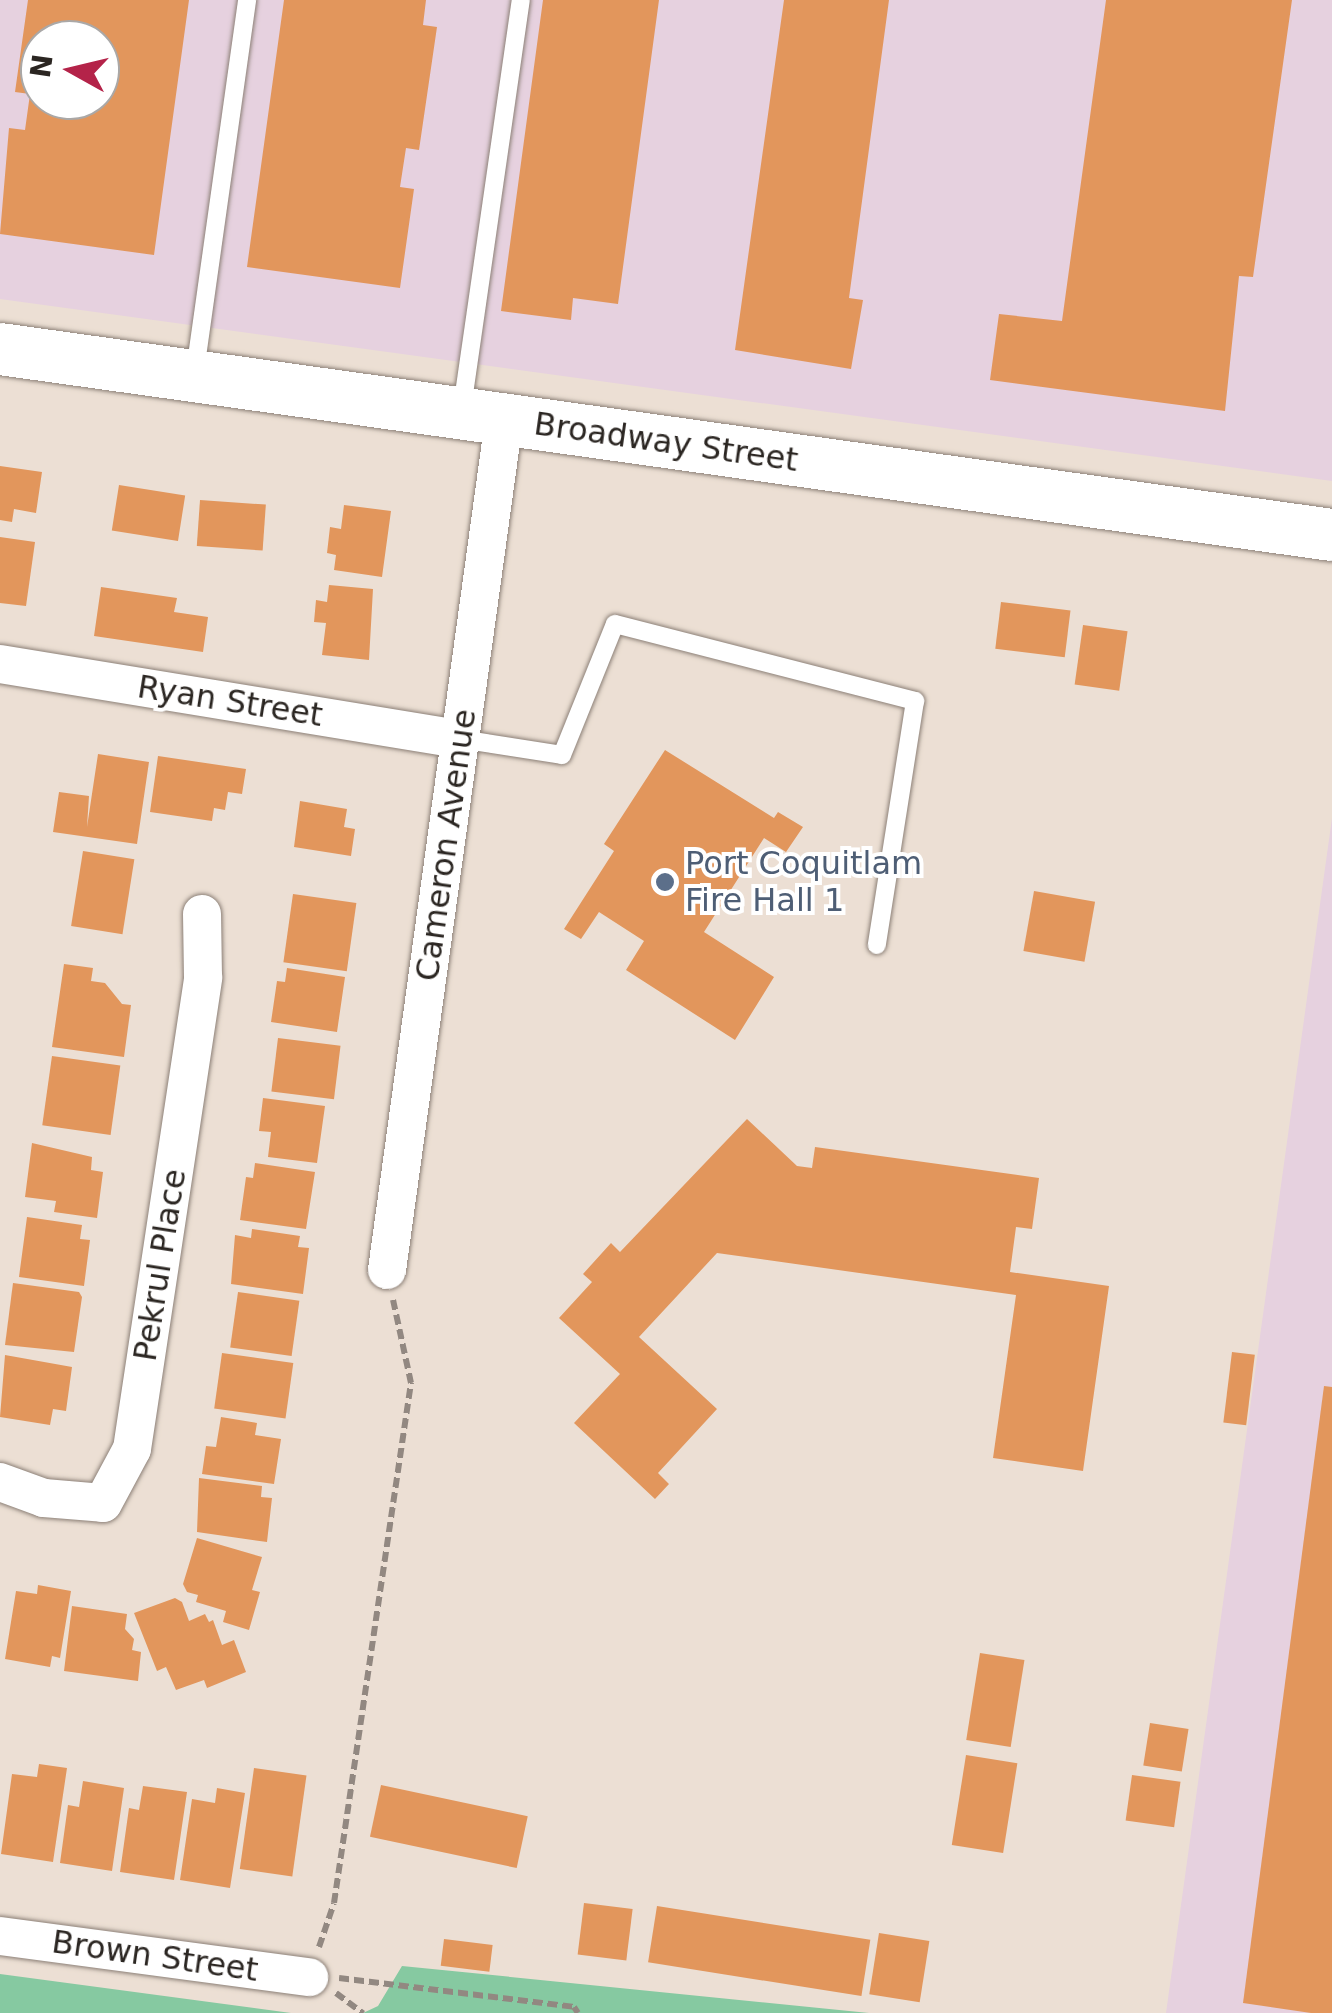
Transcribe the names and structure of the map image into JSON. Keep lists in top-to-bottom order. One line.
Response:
{"streets":{"main road":["Broadway Street"],"street":["Ryan Street","Cameron Avenue","Pekrul Place","Brown Street"]},"crossings":[["Broadway Street","Cameron Avenue"],["Ryan Street","Cameron Avenue"]],"places":["Port Coquitlam Fire Hall 1"],"north":"left"}
